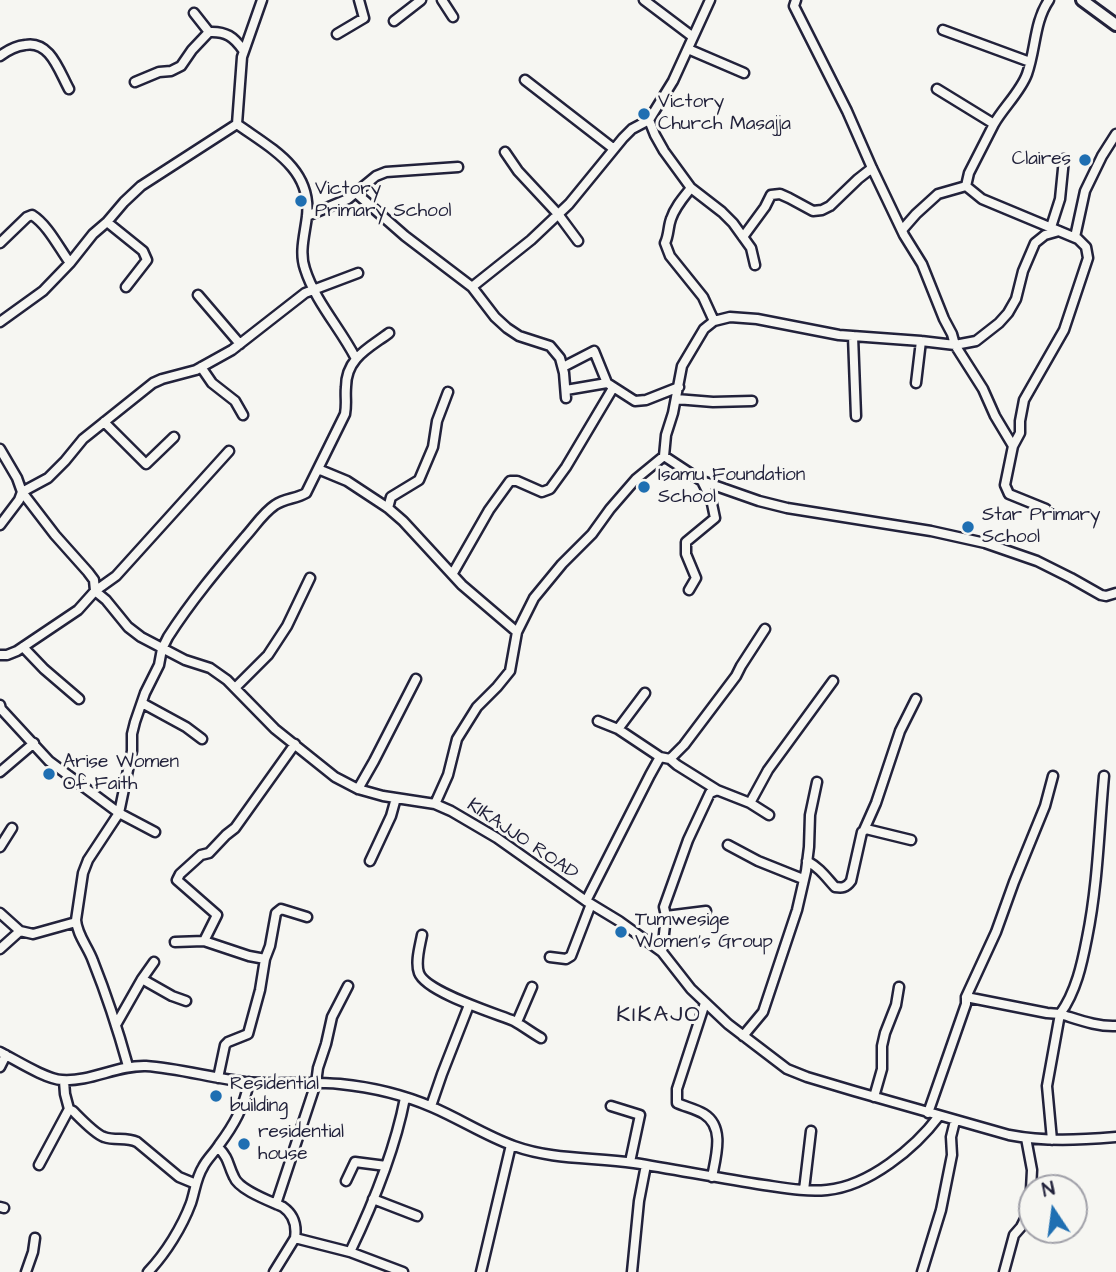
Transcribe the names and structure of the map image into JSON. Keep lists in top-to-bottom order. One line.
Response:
{"streets":{"street":["KIKAJJO ROAD"]},"districts":["KIKAJO"],"places":["Victory Church Masajja","Claires","Victory Primary School","Isamu Foundation School","Star Primary School","Arise Women Of Faith","Tumwesige Women's Group","Residential building","residential house"],"north":"top"}
